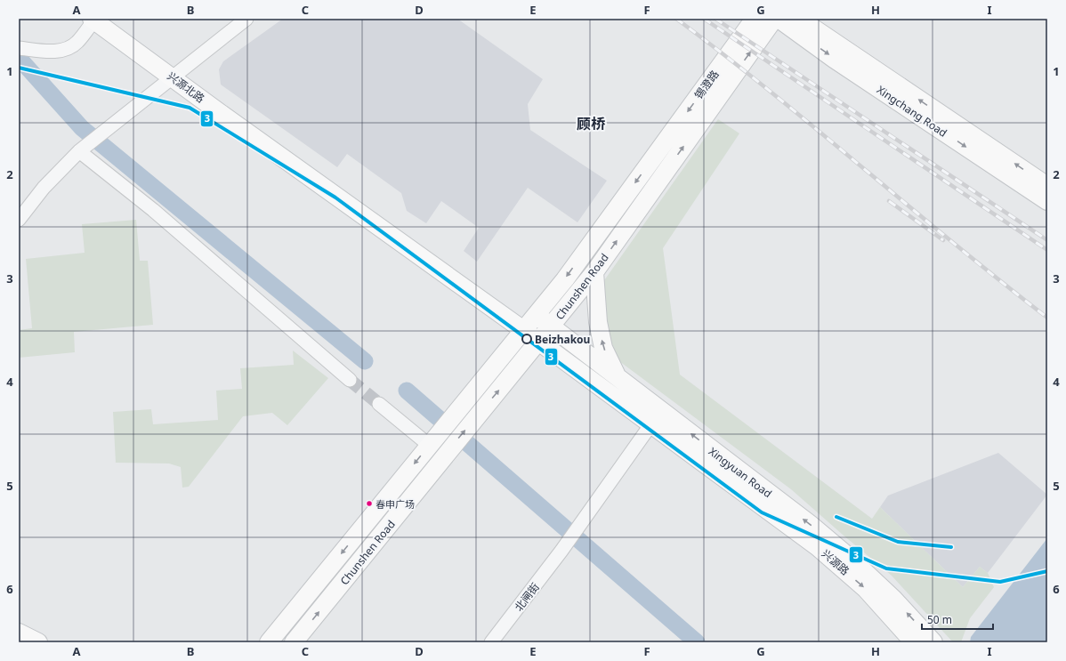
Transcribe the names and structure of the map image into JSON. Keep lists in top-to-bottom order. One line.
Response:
{"streets":{"main road":["锡澄路","兴源北路","Xingchang Road","Chunshen Road","Xingyuan Road","兴源路"],"street":["北闸街"]},"crossings":[["锡澄路","Chunshen Road"],["兴源北路","Chunshen Road"],["兴源北路","兴源路"],["Chunshen Road","Xingyuan Road"],["Chunshen Road","兴源路"],["兴源路","北闸街"]],"one_way":["锡澄路","Xingyuan Road","兴源路"],"districts":["顾桥"],"places":["Beizhakou","春申广场"],"lines":["transit line 3"],"scale_bar":"50 m","grid":{"columns":["A","B","C","D","E","F","G","H","I"],"rows":["1","2","3","4","5","6"]}}
